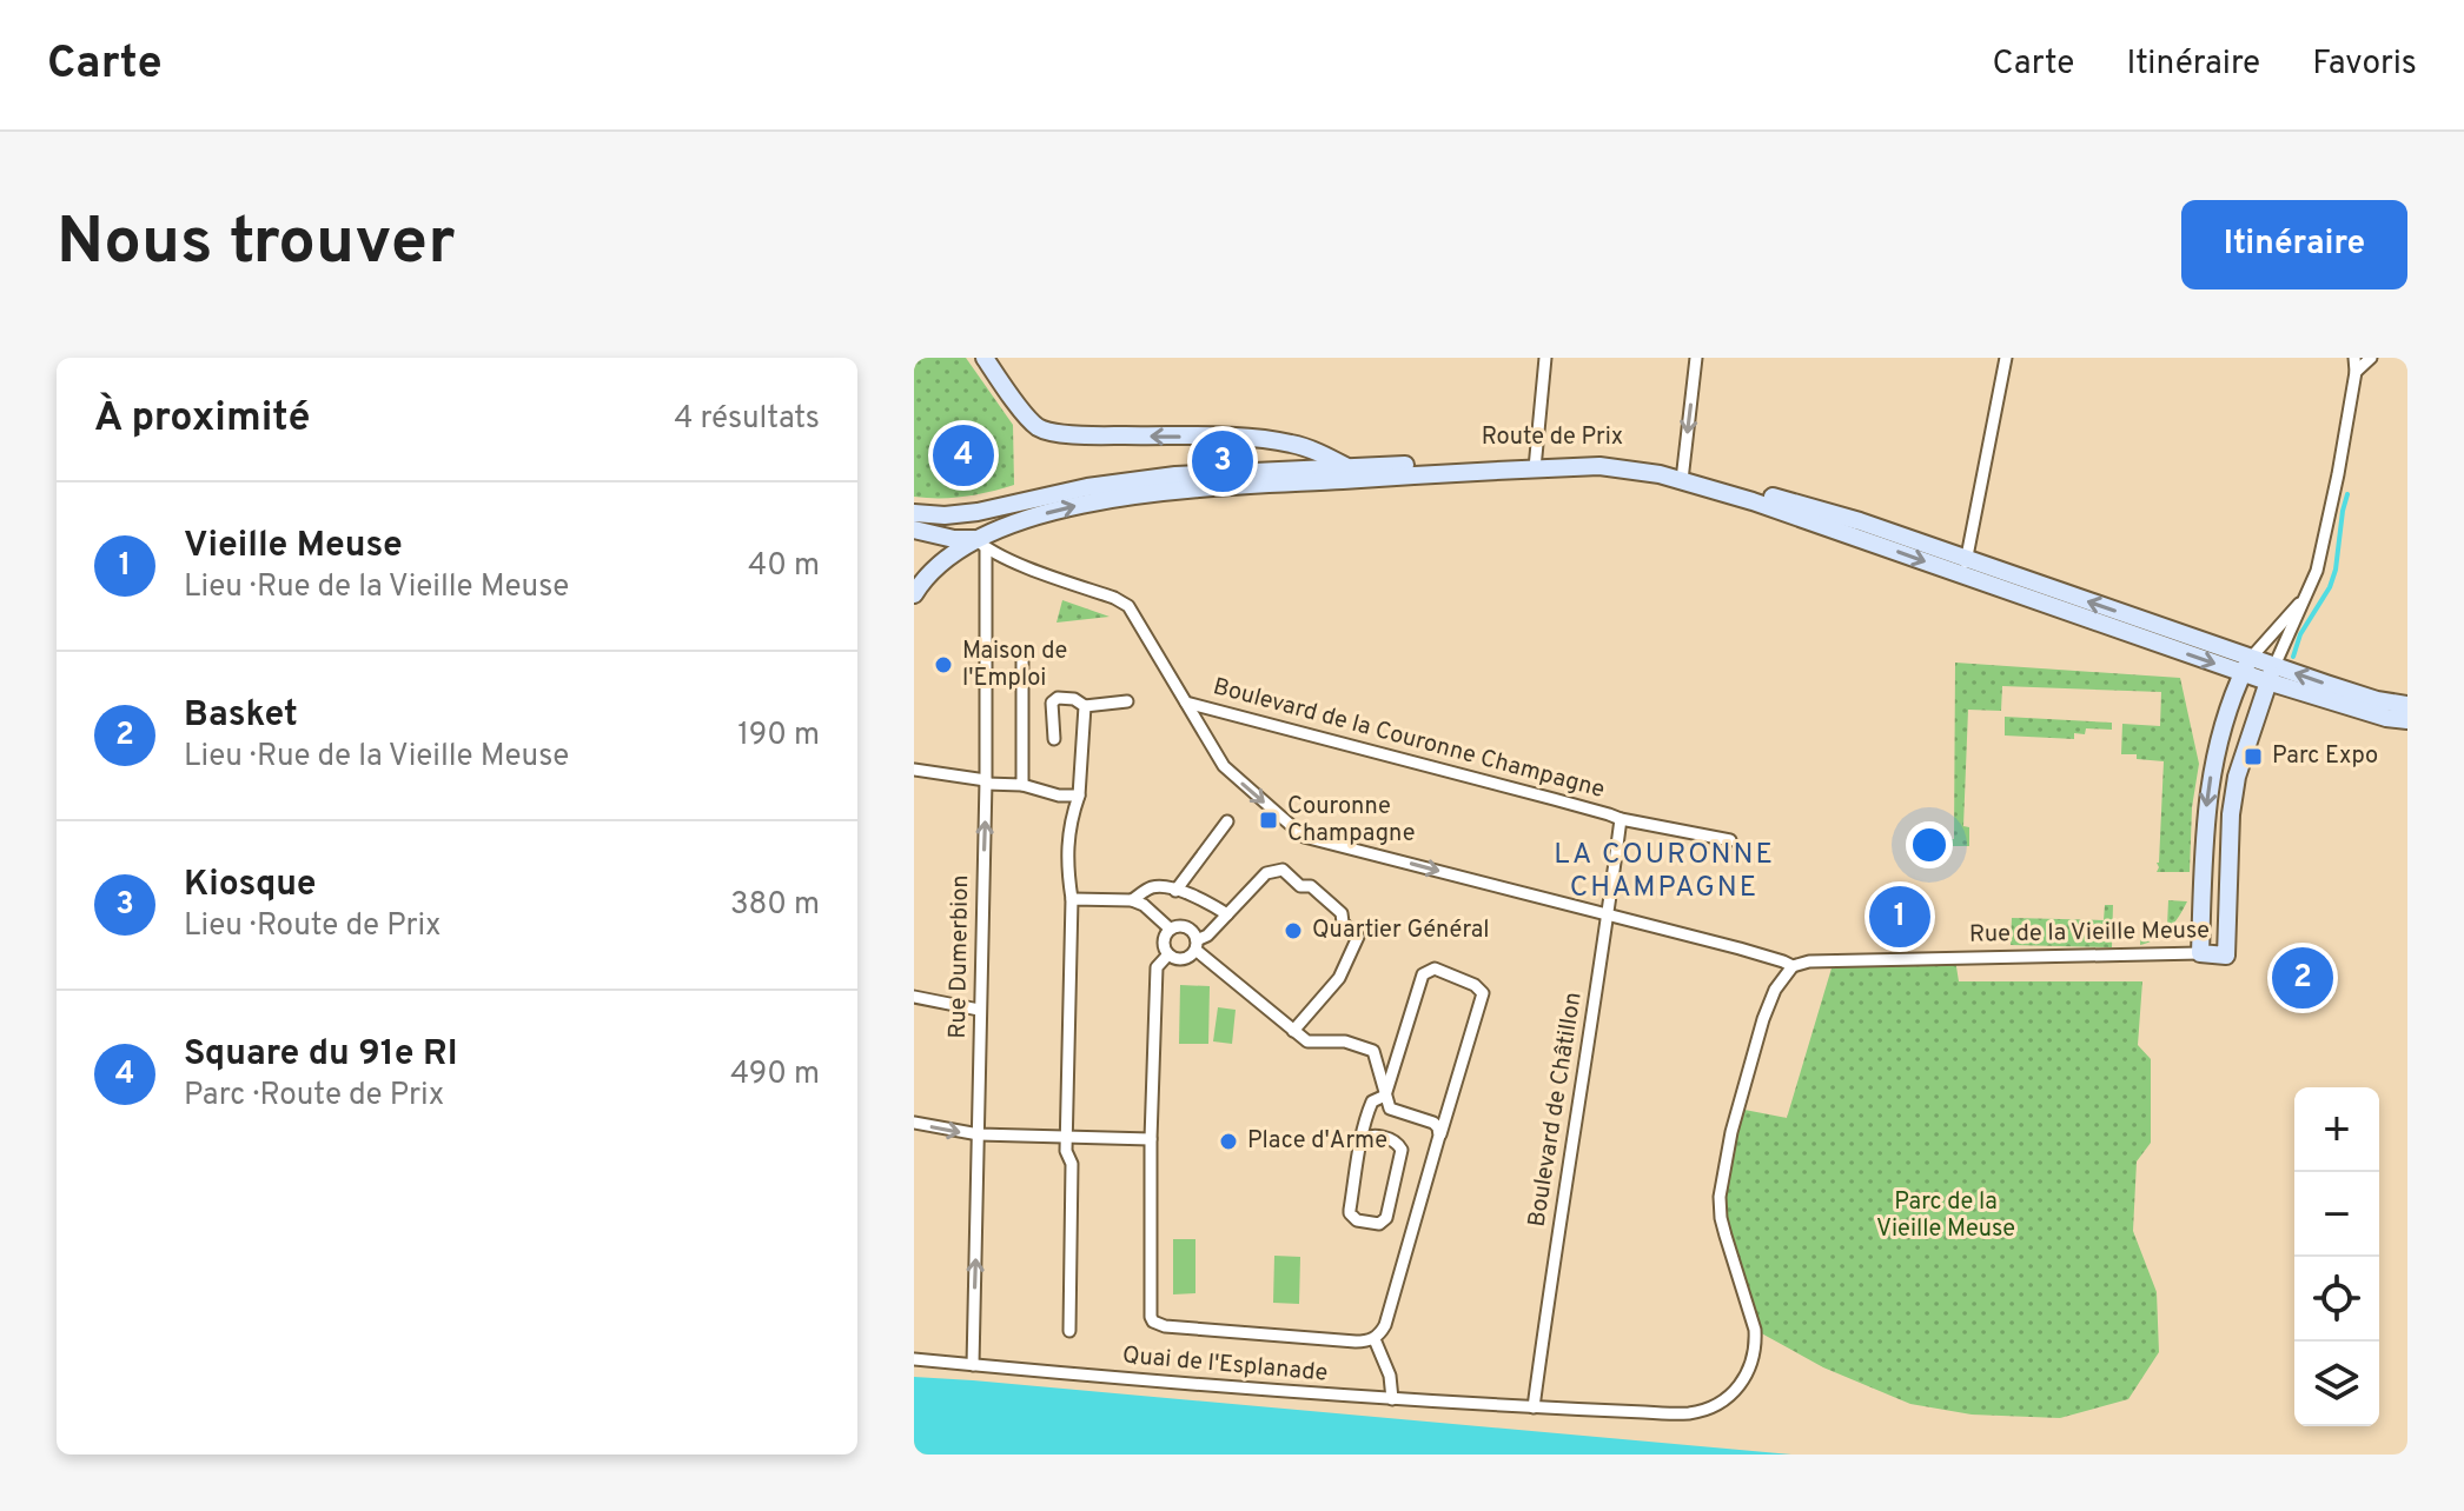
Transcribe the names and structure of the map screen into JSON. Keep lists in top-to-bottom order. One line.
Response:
{"streets":{"main road":["Route de Prix","Rue de la Vieille Meuse"],"street":["Boulevard de la Couronne Champagne","Rue Dumerbion","Boulevard de Châtillon","Quai de l'Esplanade"]},"crossings":[["Route de Prix","Boulevard de la Couronne Champagne"],["Route de Prix","Rue de la Vieille Meuse"],["Route de Prix","Rue Dumerbion"],["Boulevard de la Couronne Champagne","Rue de la Vieille Meuse"],["Boulevard de la Couronne Champagne","Rue Dumerbion"],["Boulevard de la Couronne Champagne","Boulevard de Châtillon"],["Rue de la Vieille Meuse","Boulevard de Châtillon"],["Rue de la Vieille Meuse","Quai de l'Esplanade"],["Rue Dumerbion","Quai de l'Esplanade"],["Boulevard de Châtillon","Quai de l'Esplanade"]],"districts":["LA COURONNE CHAMPAGNE"],"parks":["Parc de la Vieille Meuse"],"places":{"other":["Maison de l'Emploi","Quartier Général","Place d'Arme"],"transit":["Parc Expo","Couronne Champagne"]},"page":{"header":"Carte","nav":["Carte","Itinéraire","Favoris"],"buttons":"Itinéraire","title":"Nous trouver","heading":["À proximité","4 résultats"],"pins":["4","3","1","2"],"list":[{"mark":"1","name":"Vieille Meuse","note":"Lieu · Rue de la Vieille Meuse","value":"40 m"},{"mark":"2","name":"Basket","note":"Lieu · Rue de la Vieille Meuse","value":"190 m"},{"mark":"3","name":"Kiosque","note":"Lieu · Route de Prix","value":"380 m"},{"mark":"4","name":"Square du 91e RI","note":"Parc · Route de Prix","value":"490 m"}],"map_buttons":["+","−"]}}
